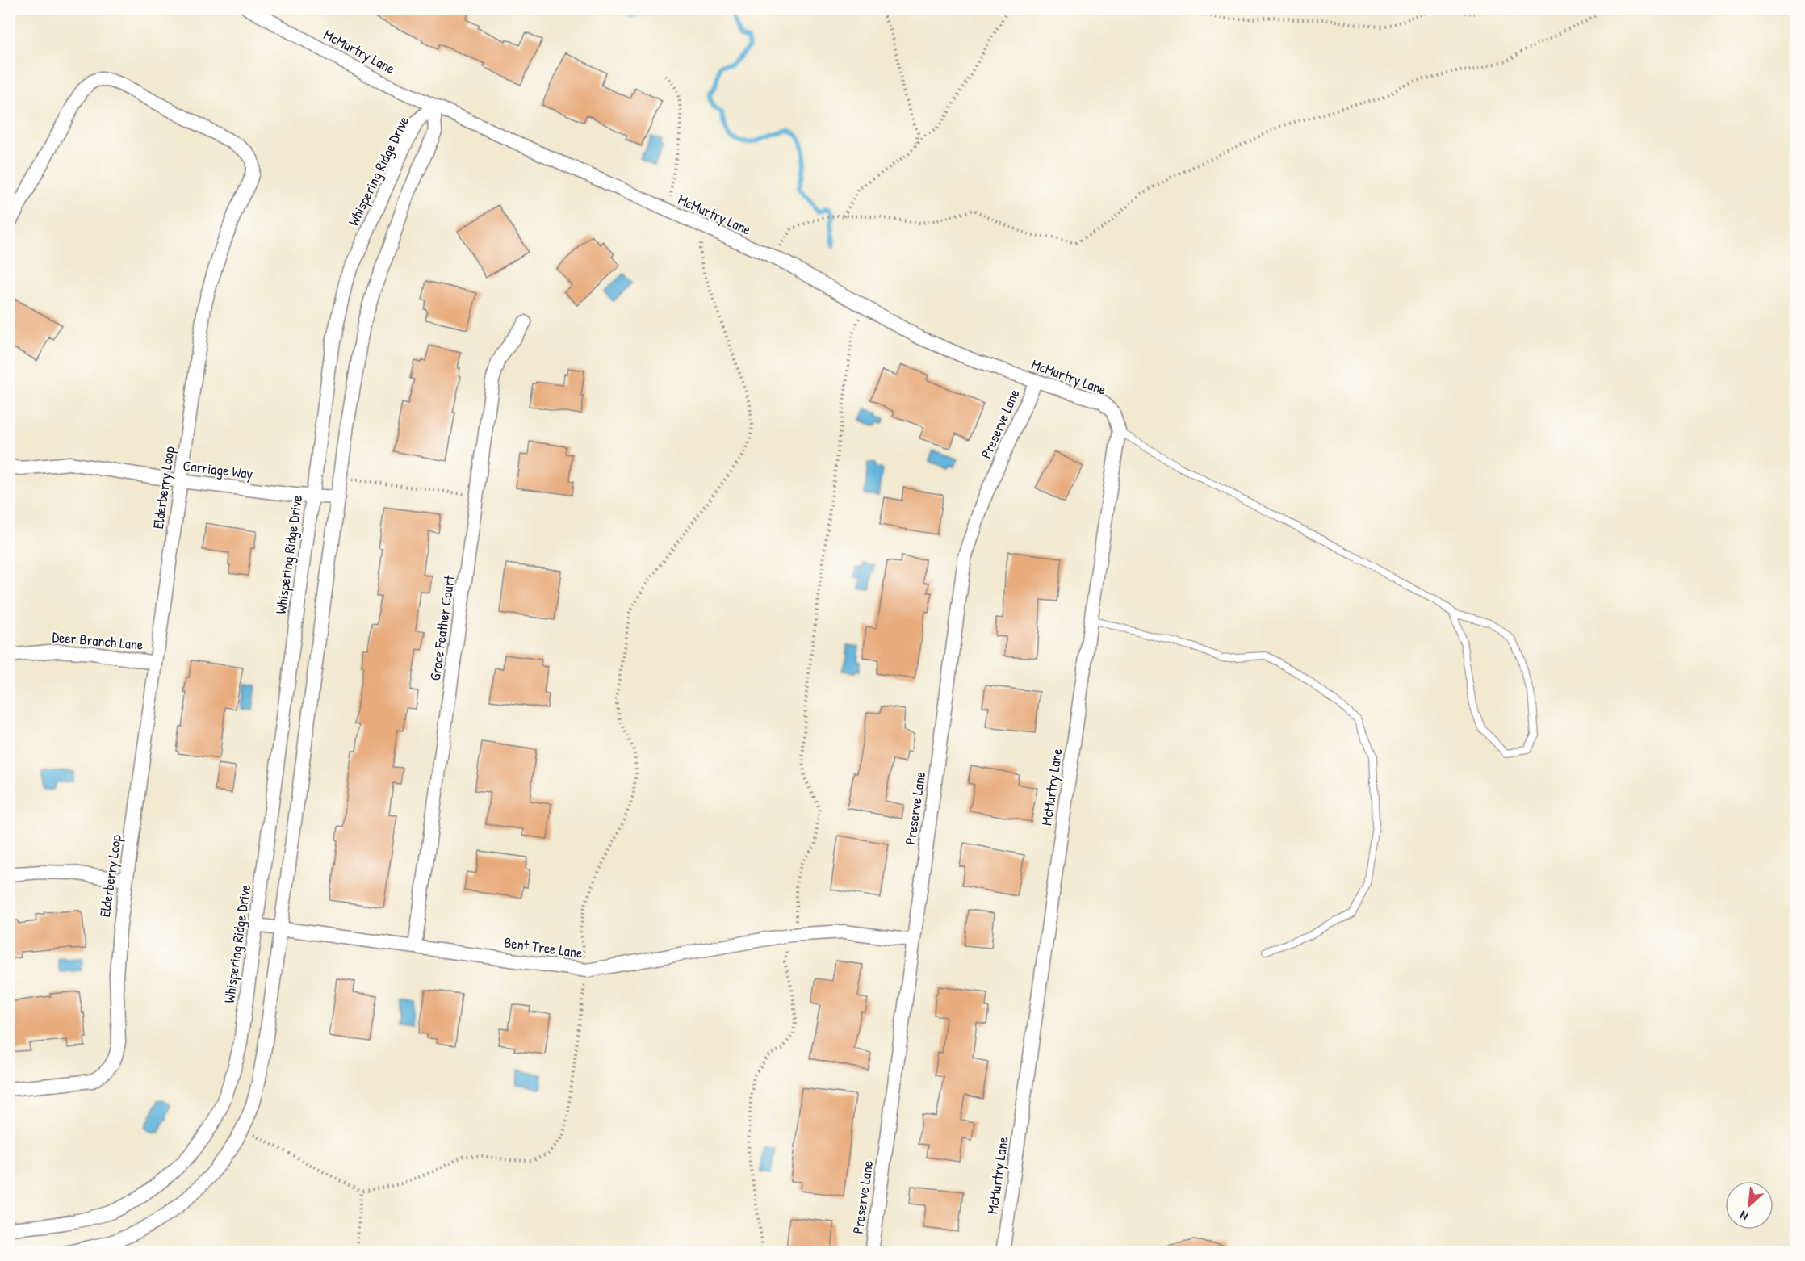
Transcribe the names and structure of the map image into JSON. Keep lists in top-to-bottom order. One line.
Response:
{"streets":{"street":["McMurtry Lane","Whispering Ridge Drive","Preserve Lane","Carriage Way","Elderberry Loop","Grace Feather Court","Deer Branch Lane","Bent Tree Lane"]},"crossings":[["McMurtry Lane","Whispering Ridge Drive"],["McMurtry Lane","Preserve Lane"],["Whispering Ridge Drive","Carriage Way"],["Whispering Ridge Drive","Bent Tree Lane"],["Preserve Lane","Bent Tree Lane"],["Carriage Way","Elderberry Loop"],["Elderberry Loop","Deer Branch Lane"],["Grace Feather Court","Bent Tree Lane"]],"north":"bottom left"}
